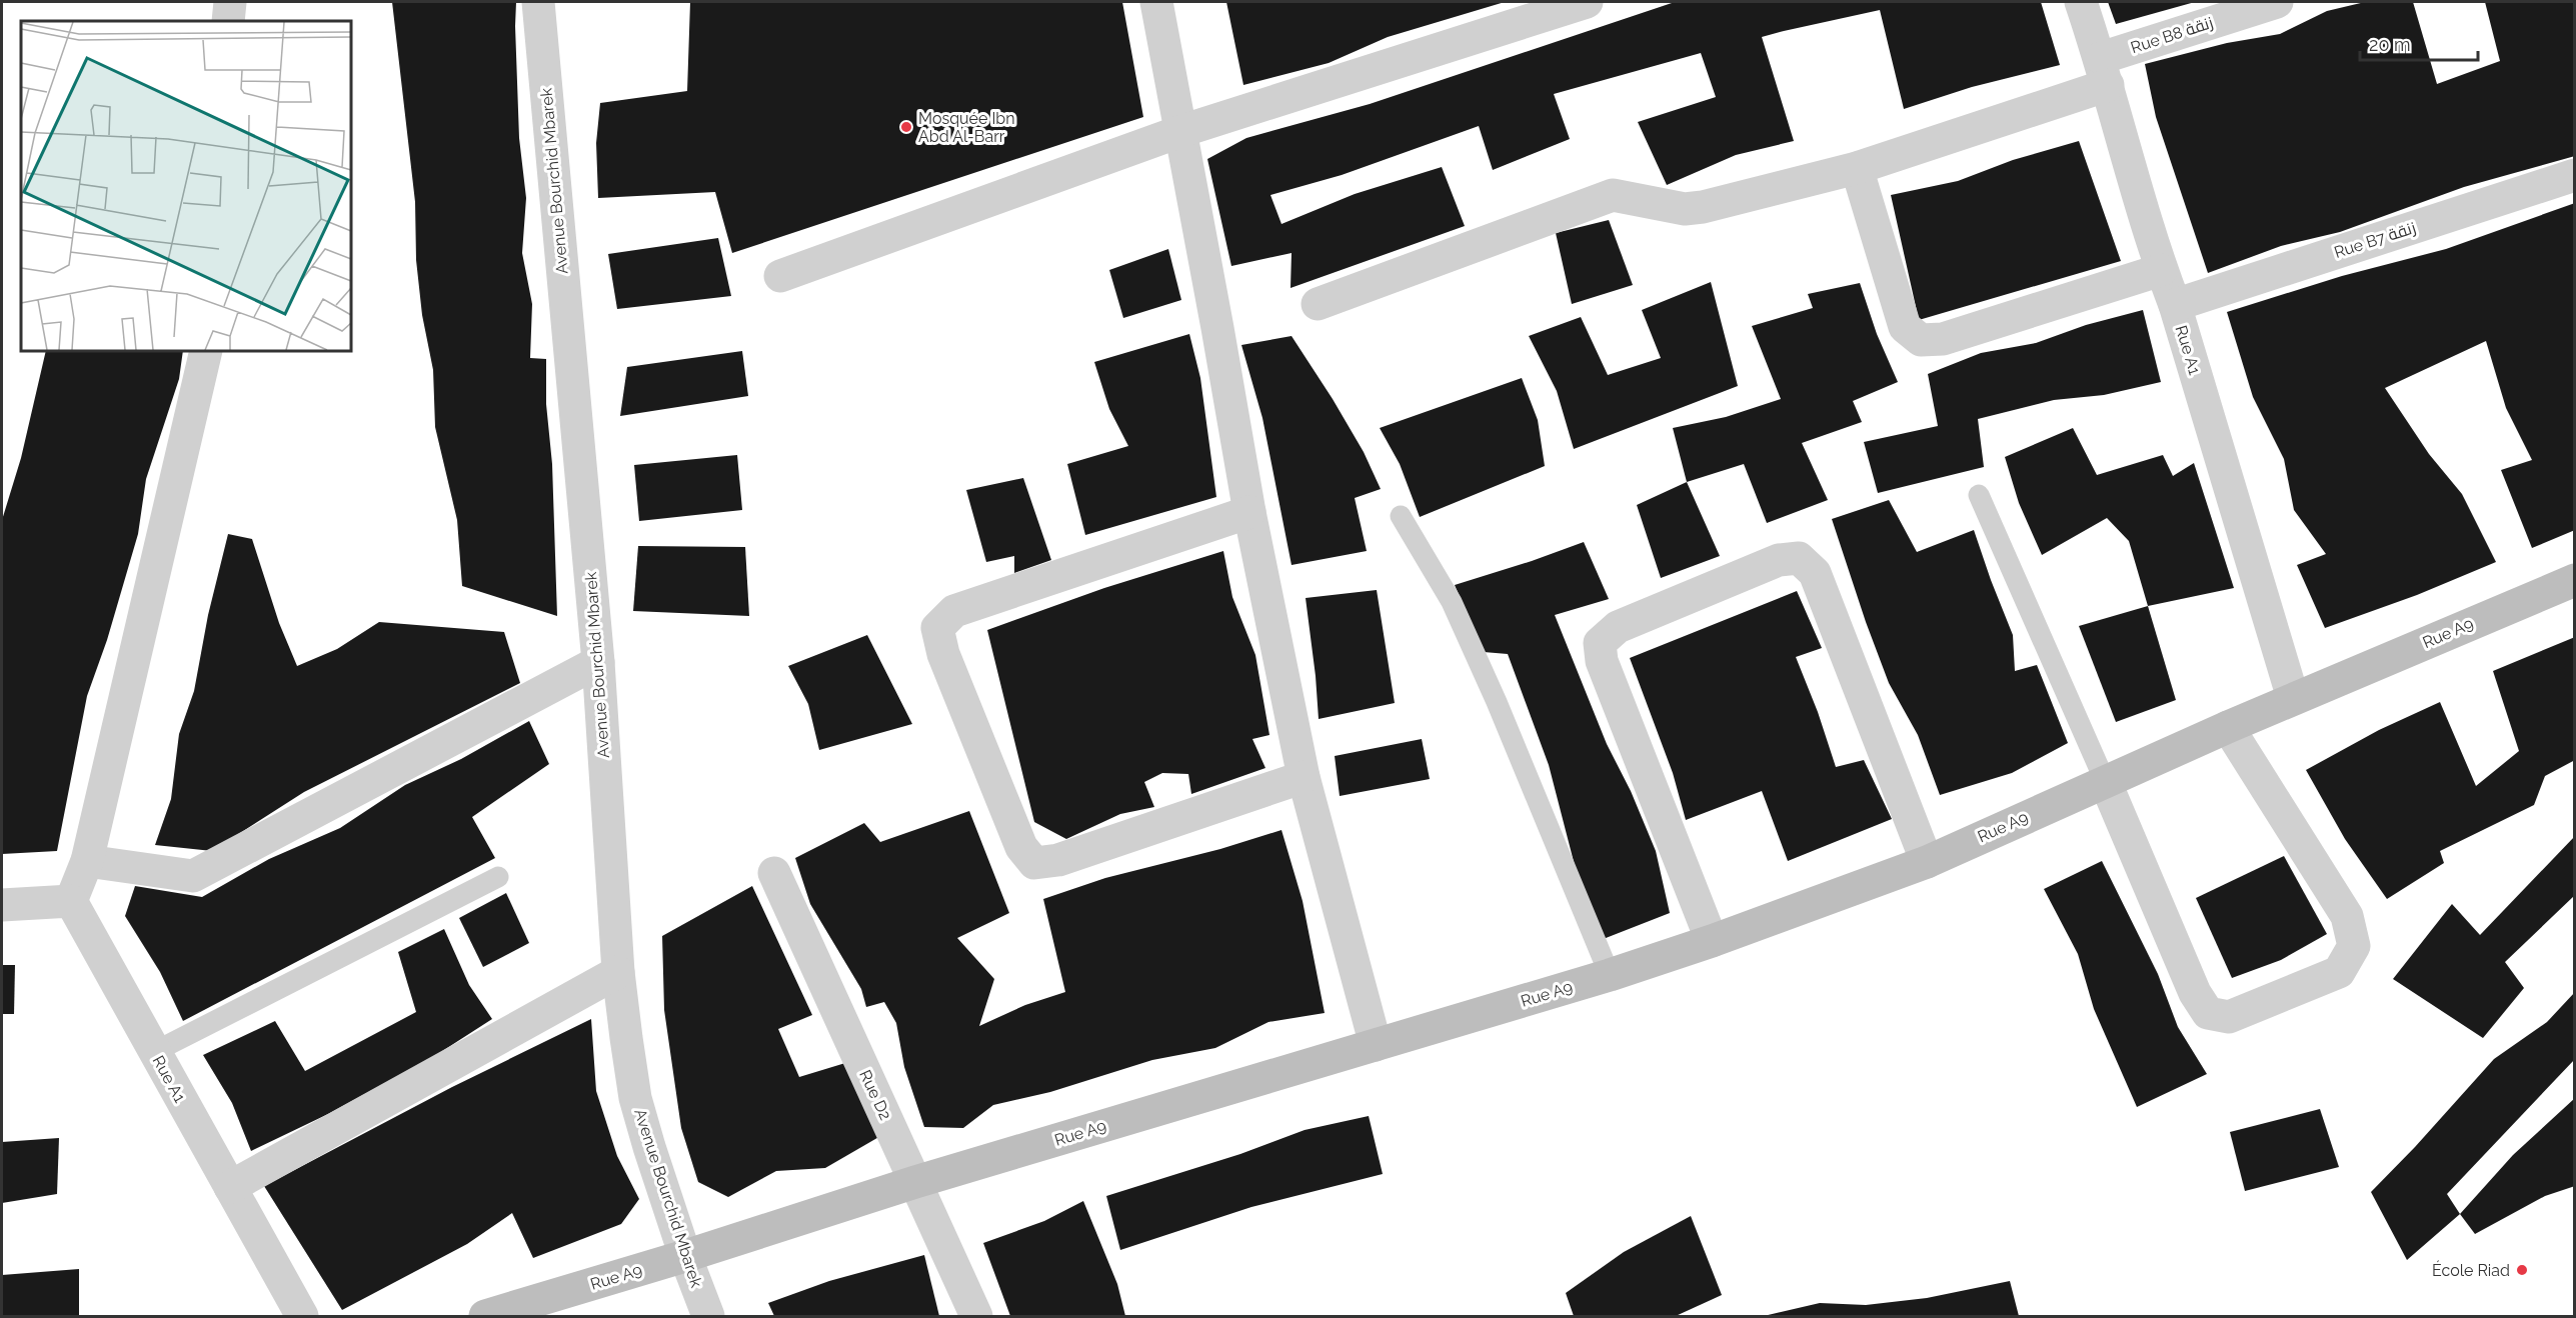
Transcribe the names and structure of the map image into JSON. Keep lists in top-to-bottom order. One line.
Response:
{"streets":{"street":["Rue B8 زنقة","Avenue Bourchid Mbarek","Rue B7 زنقة","Rue A1","Rue A9","Rue D2"]},"crossings":[["Rue B8 زنقة","Rue A1"],["Avenue Bourchid Mbarek","Rue A9"],["Rue B7 زنقة","Rue A1"],["Rue A1","Rue A9"],["Rue A9","Rue D2"]],"places":["Mosquée Ibn Abd Al-Barr","École Riad"],"scale_bar":"20 m"}
